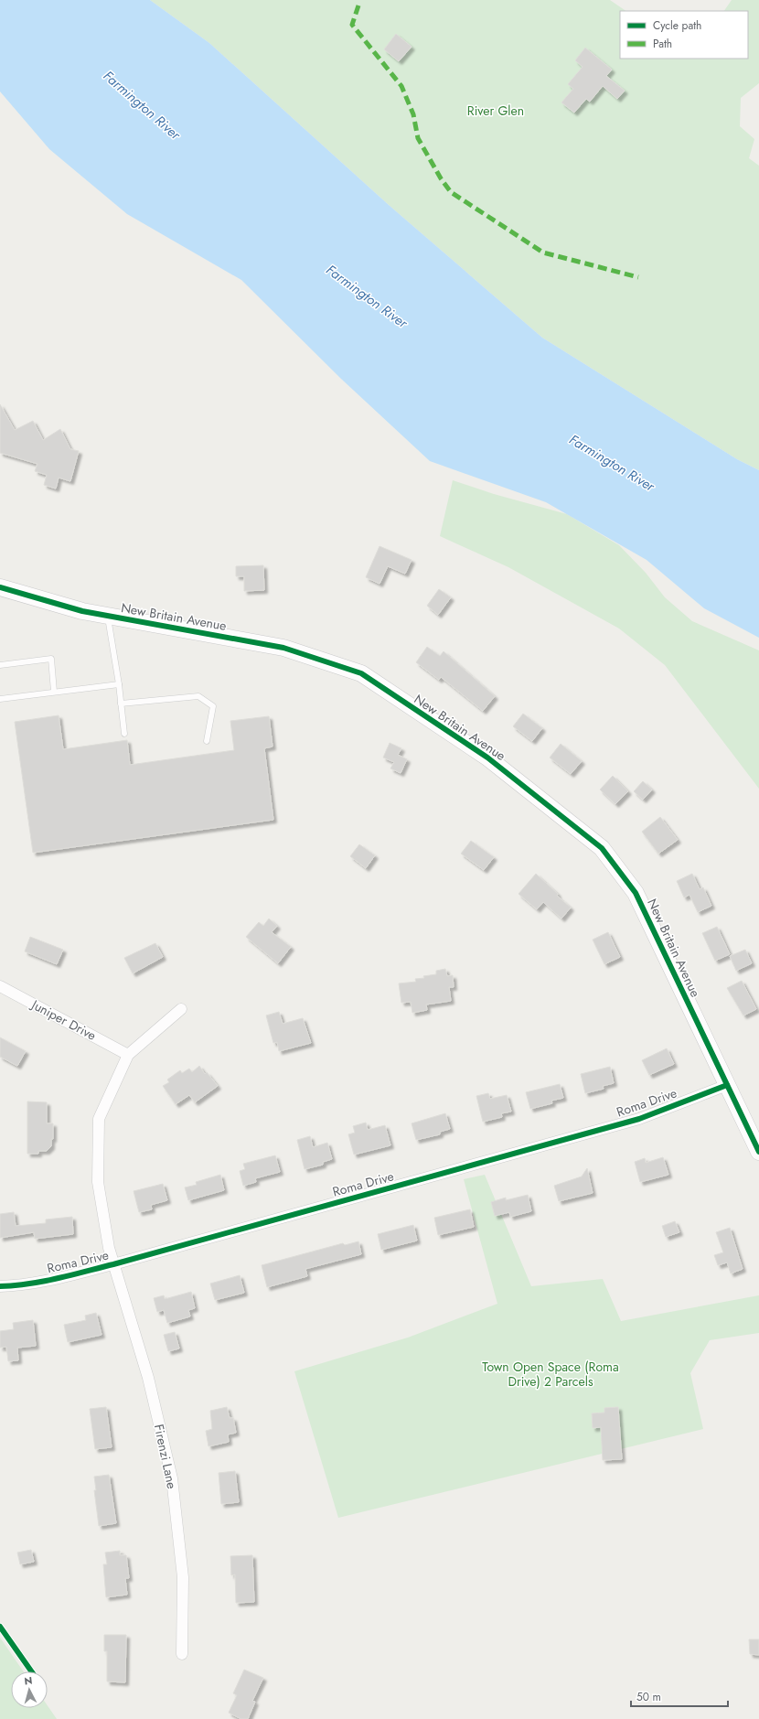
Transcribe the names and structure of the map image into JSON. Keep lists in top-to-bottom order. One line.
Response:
{"streets":{"street":["New Britain Avenue","Juniper Drive","Roma Drive","Firenzi Lane"]},"crossings":[["New Britain Avenue","Roma Drive"],["Juniper Drive","Firenzi Lane"],["Roma Drive","Firenzi Lane"]],"water":["Farmington River"],"parks":["River Glen","Town Open Space (Roma Drive) 2 Parcels"],"legend":["Cycle path","Path"],"scale_bar":"50 m","north":"top"}
